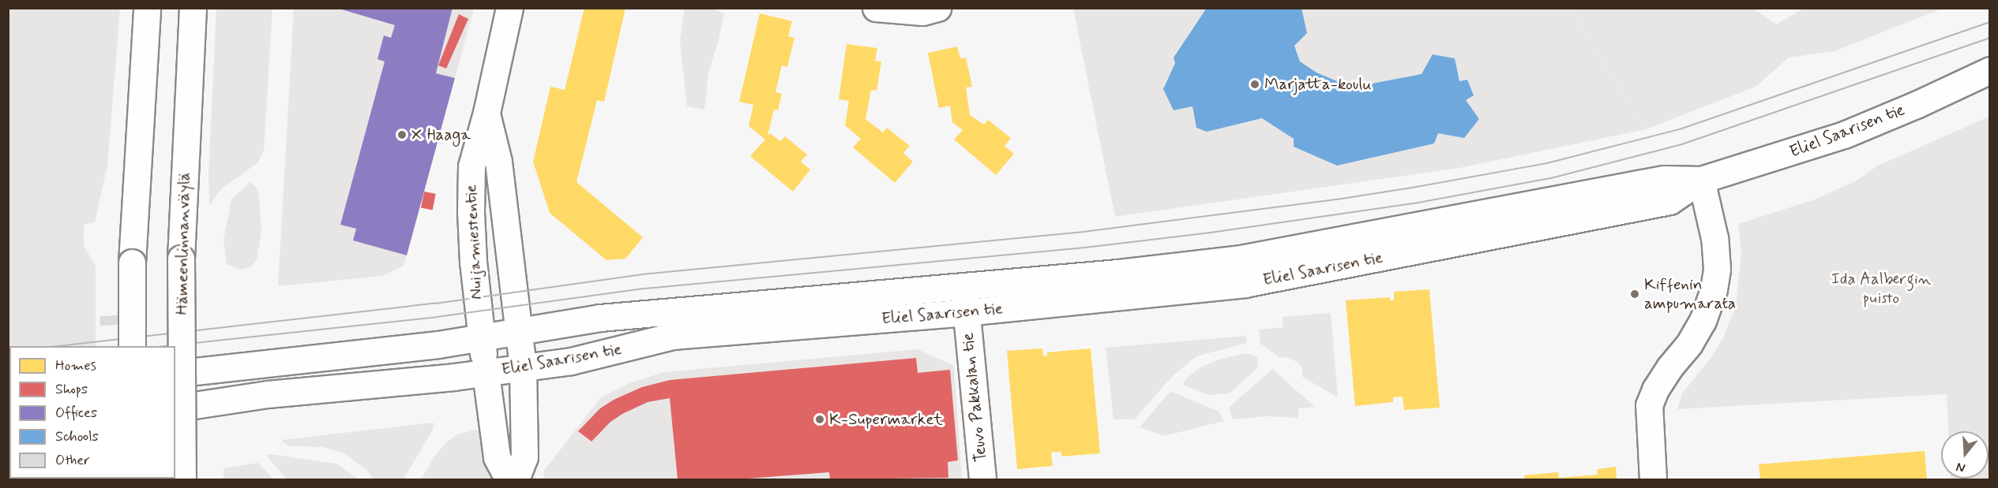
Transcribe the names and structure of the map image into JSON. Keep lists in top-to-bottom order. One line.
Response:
{"streets":{"main road":["Eliel Saarisen tie","Nuijamiestentie","Hämeenlinnanväylä","Teuvo Pakkalan tie"]},"crossings":[["Eliel Saarisen tie","Nuijamiestentie"],["Eliel Saarisen tie","Teuvo Pakkalan tie"]],"parks":["Ida Aalbergin puisto"],"places":["Marjatta-koulu","X Haaga","Kiffenin ampumarata","K-Supermarket"],"legend":["Homes","Shops","Offices","Schools","Other"],"north":"bottom"}
